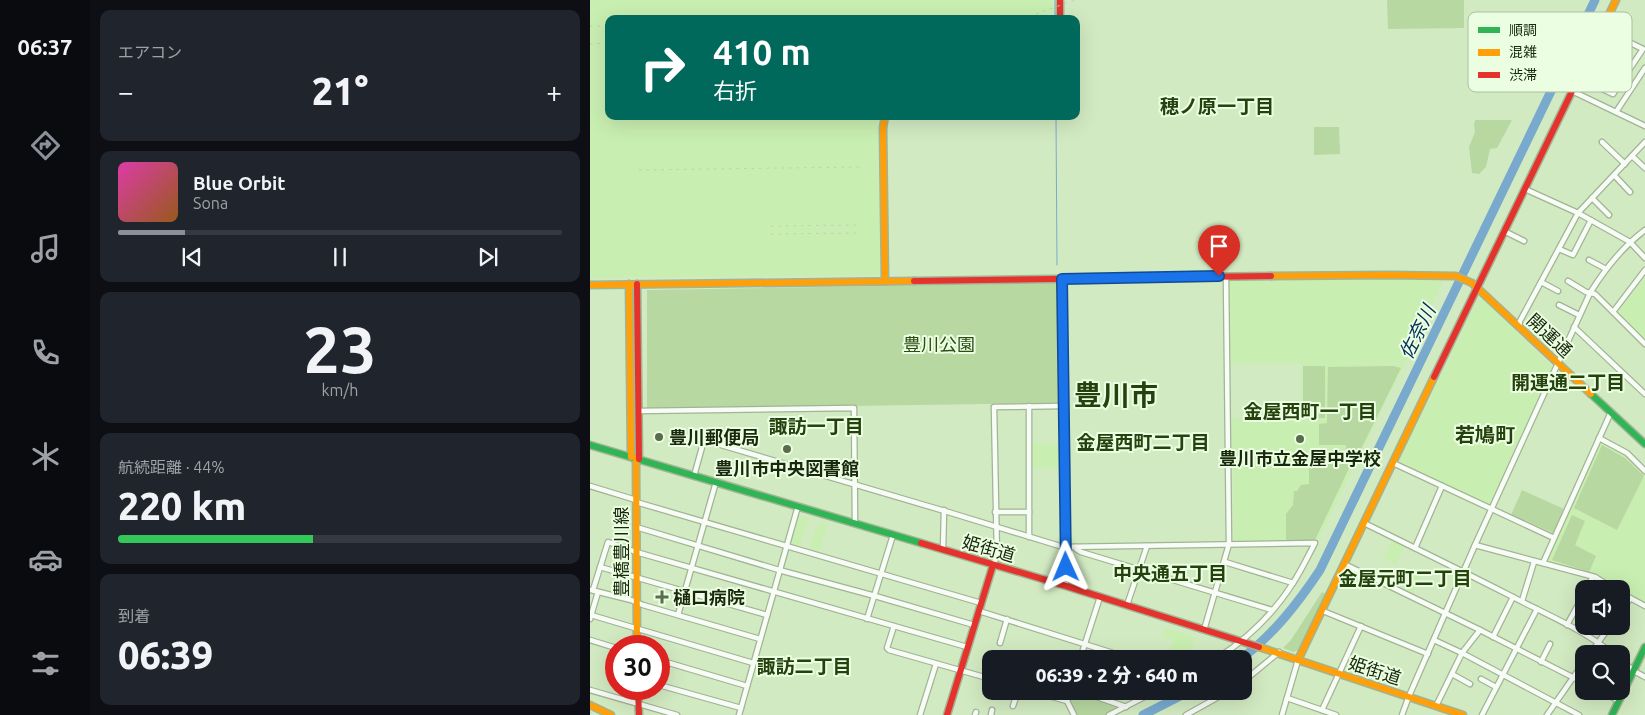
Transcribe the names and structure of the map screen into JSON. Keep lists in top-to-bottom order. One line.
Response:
{"streets":{"street":["開運通","姫街道","豊橋豊川線"]},"crossings":[["姫街道","豊橋豊川線"]],"districts":["穂ノ原一丁目","開運通二丁目","豊川市","金屋西町一丁目","諏訪一丁目","若鳩町","金屋西町二丁目","中央通五丁目","金屋元町二丁目","諏訪二丁目"],"water":["佐奈川"],"parks":["豊川公園"],"places":{"other":["豊川郵便局","豊川市立金屋中学校","豊川市中央図書館"],"health":["樋口病院"]},"legend":["順調","混雑","渋滞"],"page":{"tabs":"06:37","tile":["エアコン",["23","km/h"],["航続距離 · 44%","220 km"],["到着","06:39"]],"turn":["410 m","右折"],"heat":["−","21°","+"],"song":["Blue Orbit","Sona"],"limit":"30","trip":"06:39 · 2 分 · 640 m"}}
